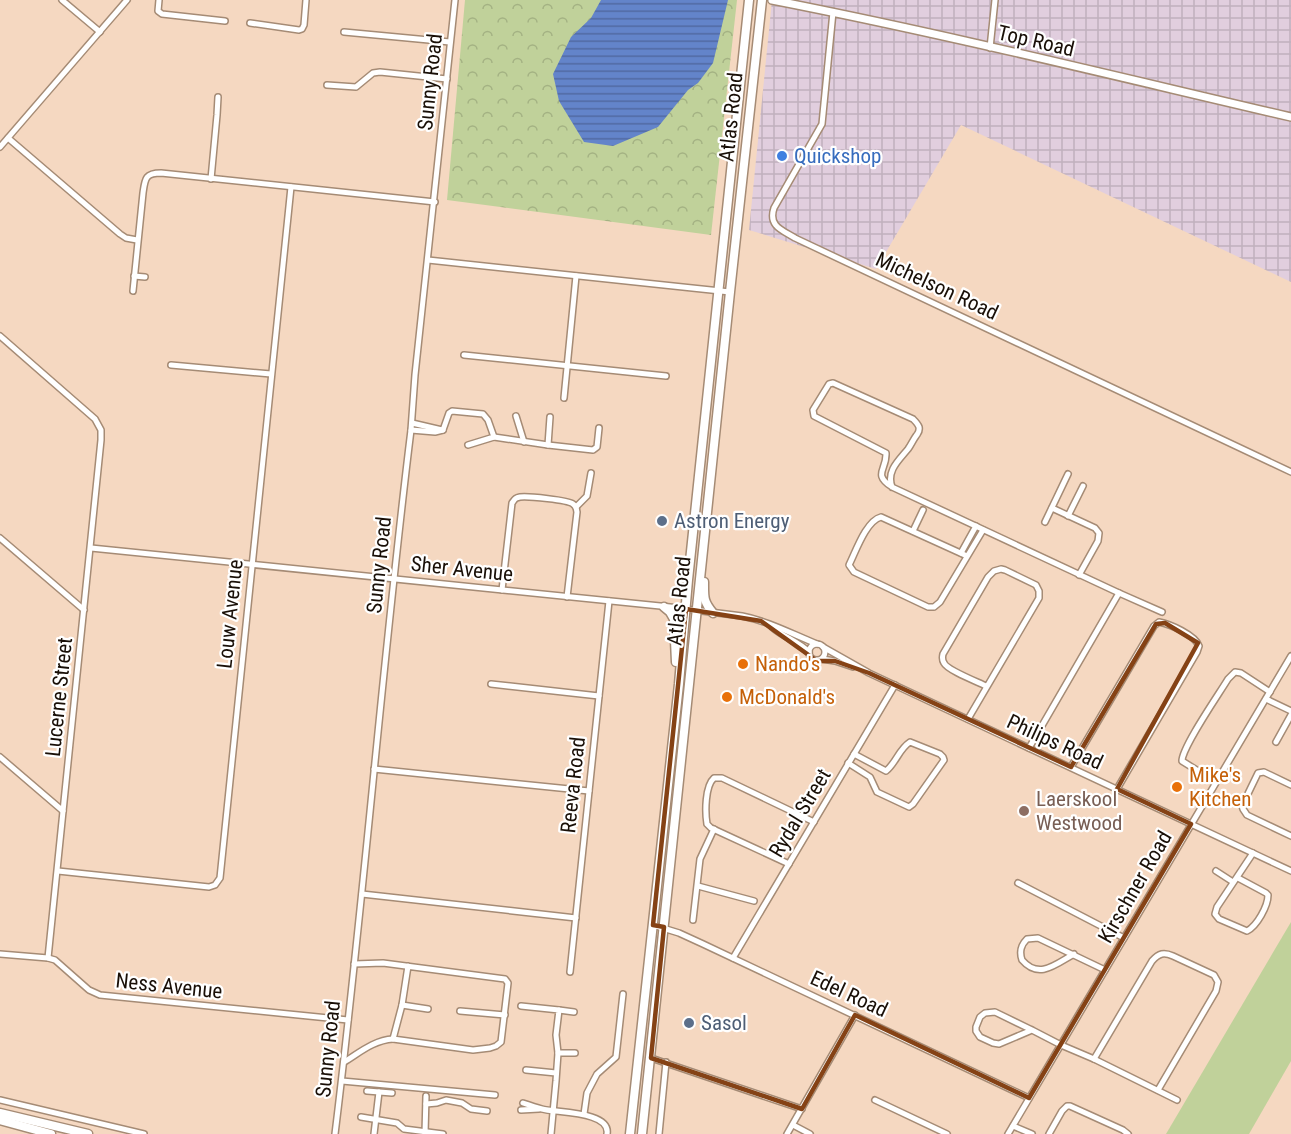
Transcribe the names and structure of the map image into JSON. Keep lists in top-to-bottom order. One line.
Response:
{"streets":{"main road":["Atlas Road"],"street":["Top Road","Sunny Road","Michelson Road","Sher Avenue","Louw Avenue","Lucerne Street","Philips Road","Reeva Road","Rydal Street","Kirschner Road","Ness Avenue","Edel Road"]},"crossings":[["Top Road","Michelson Road"],["Sunny Road","Sher Avenue"],["Sunny Road","Ness Avenue"],["Atlas Road","Sher Avenue"],["Atlas Road","Edel Road"],["Sher Avenue","Louw Avenue"],["Sher Avenue","Lucerne Street"],["Sher Avenue","Reeva Road"],["Louw Avenue","Lucerne Street"],["Lucerne Street","Ness Avenue"],["Philips Road","Rydal Street"],["Philips Road","Kirschner Road"],["Rydal Street","Edel Road"],["Kirschner Road","Edel Road"]],"places":["Quickshop","Astron Energy","Nando's","McDonald's","Mike's Kitchen","Laerskool Westwood","Sasol"]}
